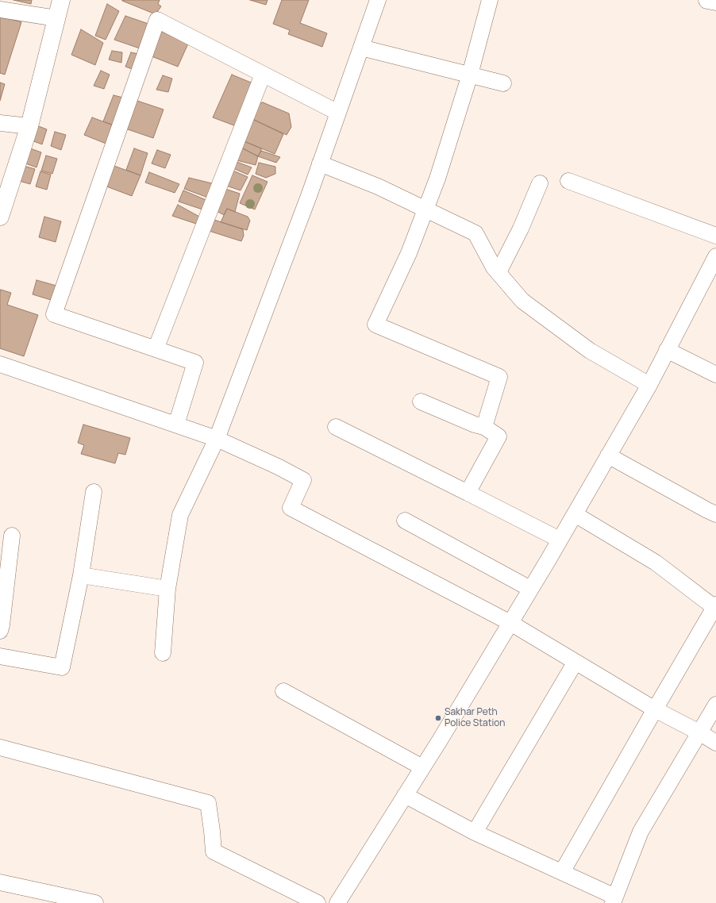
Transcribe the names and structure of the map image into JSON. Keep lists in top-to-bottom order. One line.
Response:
{"places":["Sakhar Peth Police Station"]}
